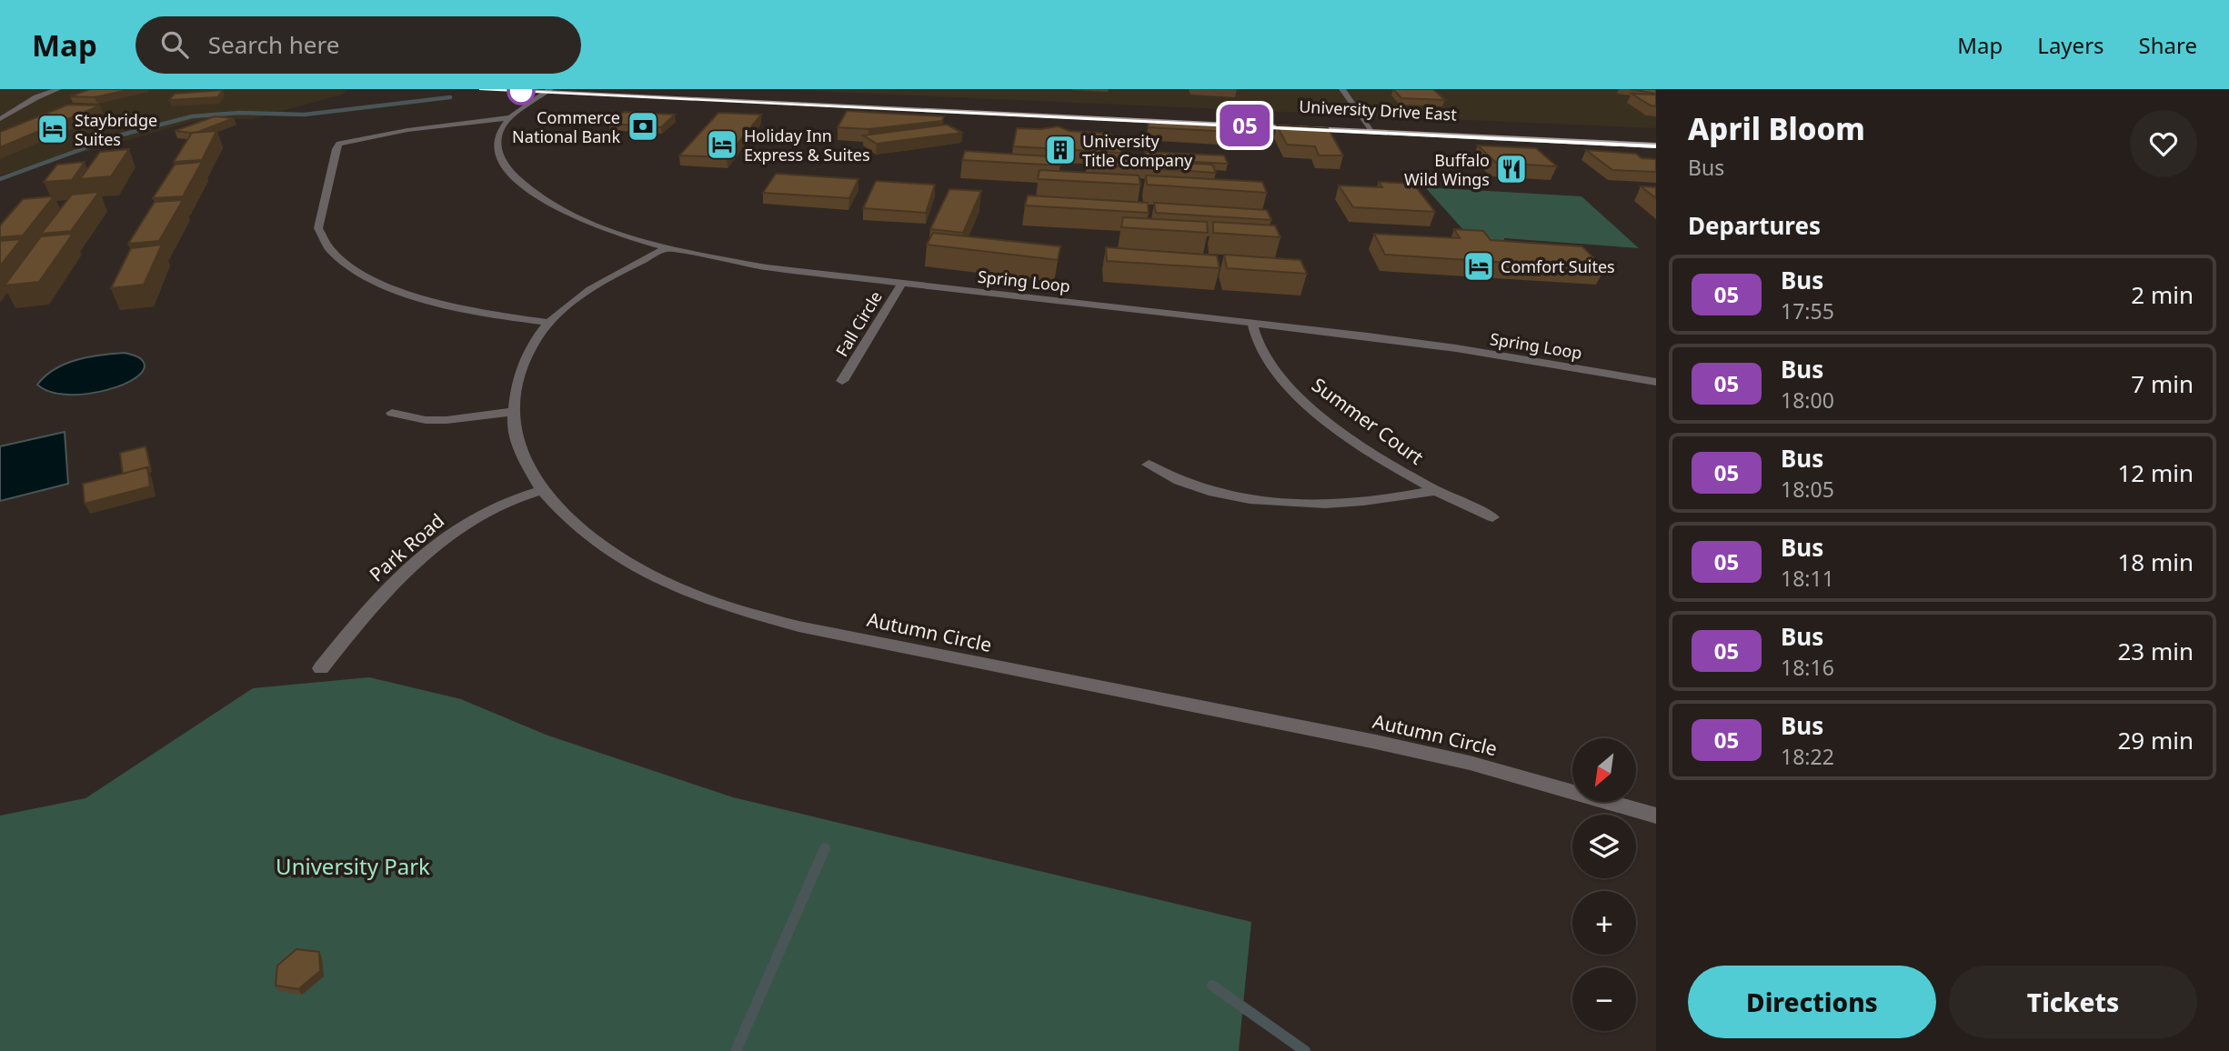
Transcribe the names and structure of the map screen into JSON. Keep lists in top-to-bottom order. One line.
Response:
{"streets":{"main road":["University Drive East"],"street":["Spring Loop","Fall Circle","Summer Court","Park Road","Autumn Circle"]},"crossings":[["University Drive East","Spring Loop"],["Spring Loop","Fall Circle"],["Spring Loop","Summer Court"],["Spring Loop","Autumn Circle"],["Park Road","Autumn Circle"]],"parks":["University Park"],"places":{"bank":["Commerce National Bank"],"hotel":["Staybridge Suites","Holiday Inn Express & Suites","Comfort Suites"],"building":["University Title Company"],"restaurant":["Buffalo Wild Wings"]},"lines":["bus line 05"],"north":"bottom left","page":{"header":"Map","search":"Search here","nav":["Map","Layers","Share"],"on_map":"05","heading":[["April Bloom","Bus"],"Departures"],"list":[{"mark":"05","name":"Bus","note":"17:55","value":"2 min"},{"mark":"05","name":"Bus","note":"18:00","value":"7 min"},{"mark":"05","name":"Bus","note":"18:05","value":"12 min"},{"mark":"05","name":"Bus","note":"18:11","value":"18 min"},{"mark":"05","name":"Bus","note":"18:16","value":"23 min"},{"mark":"05","name":"Bus","note":"18:22","value":"29 min"}],"map_buttons":["+","−"],"buttons":["Directions","Tickets"]}}
